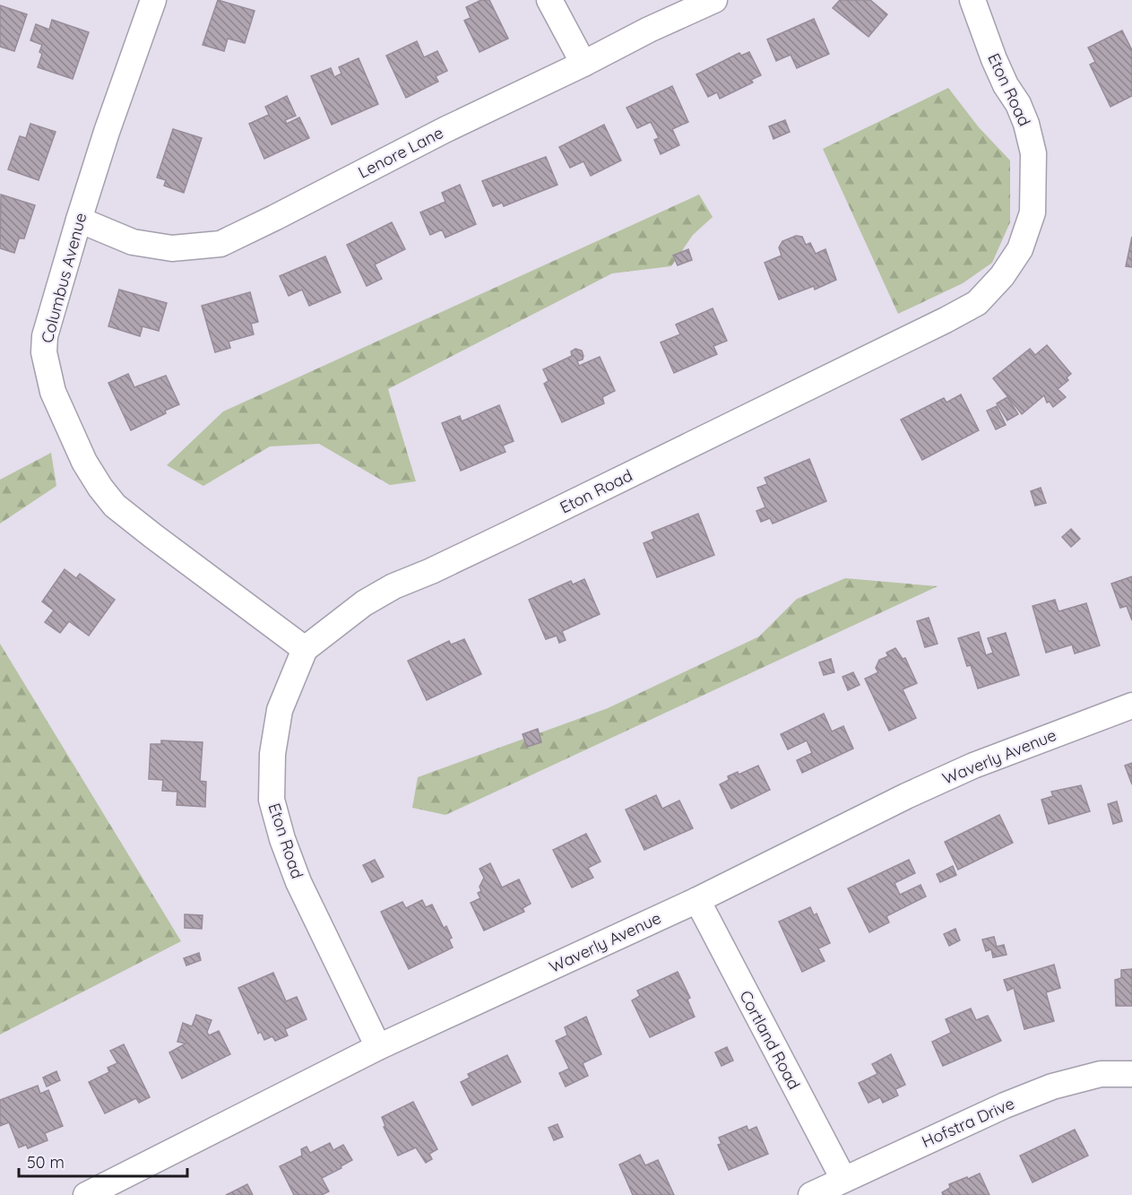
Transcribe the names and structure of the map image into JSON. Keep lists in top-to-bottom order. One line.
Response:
{"streets":{"street":["Eton Road","Lenore Lane","Columbus Avenue","Waverly Avenue","Cortland Road","Hofstra Drive"]},"crossings":[["Eton Road","Columbus Avenue"],["Eton Road","Waverly Avenue"],["Lenore Lane","Columbus Avenue"],["Waverly Avenue","Cortland Road"],["Cortland Road","Hofstra Drive"]],"scale_bar":"50 m"}
